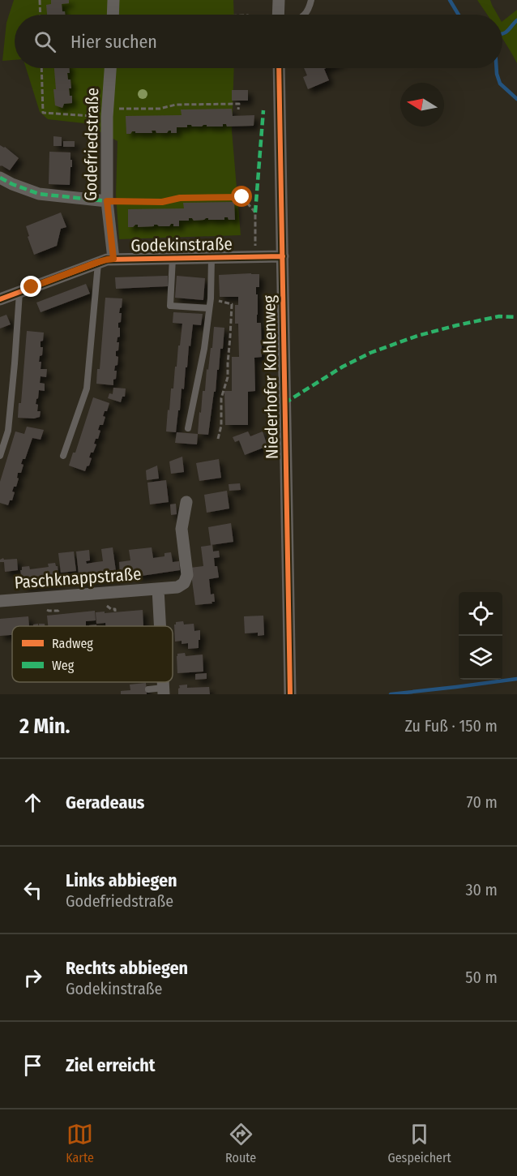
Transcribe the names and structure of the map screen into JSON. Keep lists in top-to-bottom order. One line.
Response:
{"streets":{"street":["Godefriedstraße","Godekinstraße","Niederhofer Kohlenweg","Paschknappstraße"]},"crossings":[["Godefriedstraße","Godekinstraße"],["Godekinstraße","Niederhofer Kohlenweg"]],"legend":["Radweg","Weg"],"north":"left","page":{"search":"Hier suchen","heading":["2 Min.","Zu Fuß · 150 m"],"list":[["Geradeaus","70 m"],["Links abbiegen","Godefriedstraße","30 m"],["Rechts abbiegen","Godekinstraße","50 m"],"Ziel erreicht"],"nav":["Karte","Route","Gespeichert"]}}
